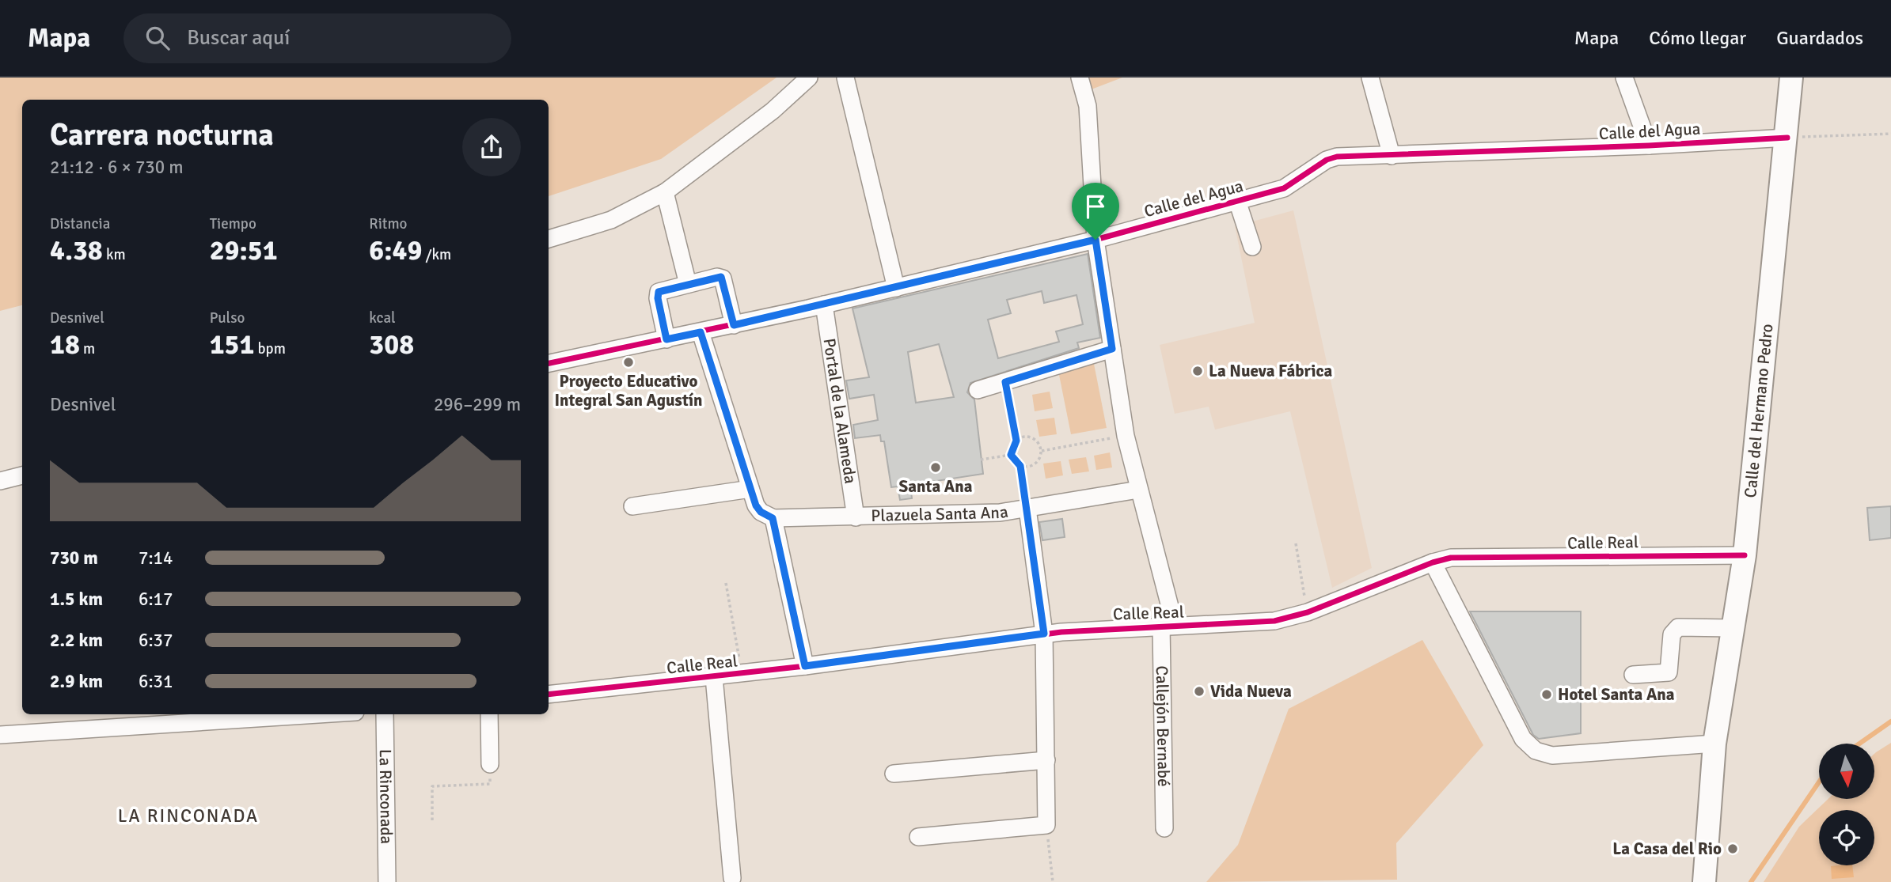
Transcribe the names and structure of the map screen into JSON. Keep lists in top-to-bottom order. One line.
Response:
{"streets":{"main road":["Calle del Hermano Pedro"],"street":["Calle del Agua","Portal de la Alameda","Plazuela Santa Ana","Calle Real","Callejón Bernabé","La Rinconada"]},"crossings":[["Calle del Agua","Portal de la Alameda"],["Calle del Agua","Calle del Hermano Pedro"],["Portal de la Alameda","Plazuela Santa Ana"],["Calle del Hermano Pedro","Calle Real"],["Calle Real","Callejón Bernabé"]],"districts":["LA RINCONADA"],"places":["Proyecto Educativo Integral San Agustín","La Nueva Fábrica","Santa Ana","Vida Nueva","Hotel Santa Ana","La Casa del Rio"],"north":"bottom","page":{"header":"Mapa","search":"Buscar aquí","nav":["Mapa","Cómo llegar","Guardados"],"heading":["Carrera nocturna","21:12 · 6 × 730 m"],"stats":[["Distancia","4.38 km"],["Tiempo","29:51"],["Ritmo","6:49 /km"],["Desnivel","18 m"],["Pulso","151 bpm"],["kcal","308"]],"chart":["Desnivel","296–299 m"],"list":[{"name":"730 m","note":"7:14"},{"name":"1.5 km","note":"6:17"},{"name":"2.2 km","note":"6:37"},{"name":"2.9 km","note":"6:31"}]}}
